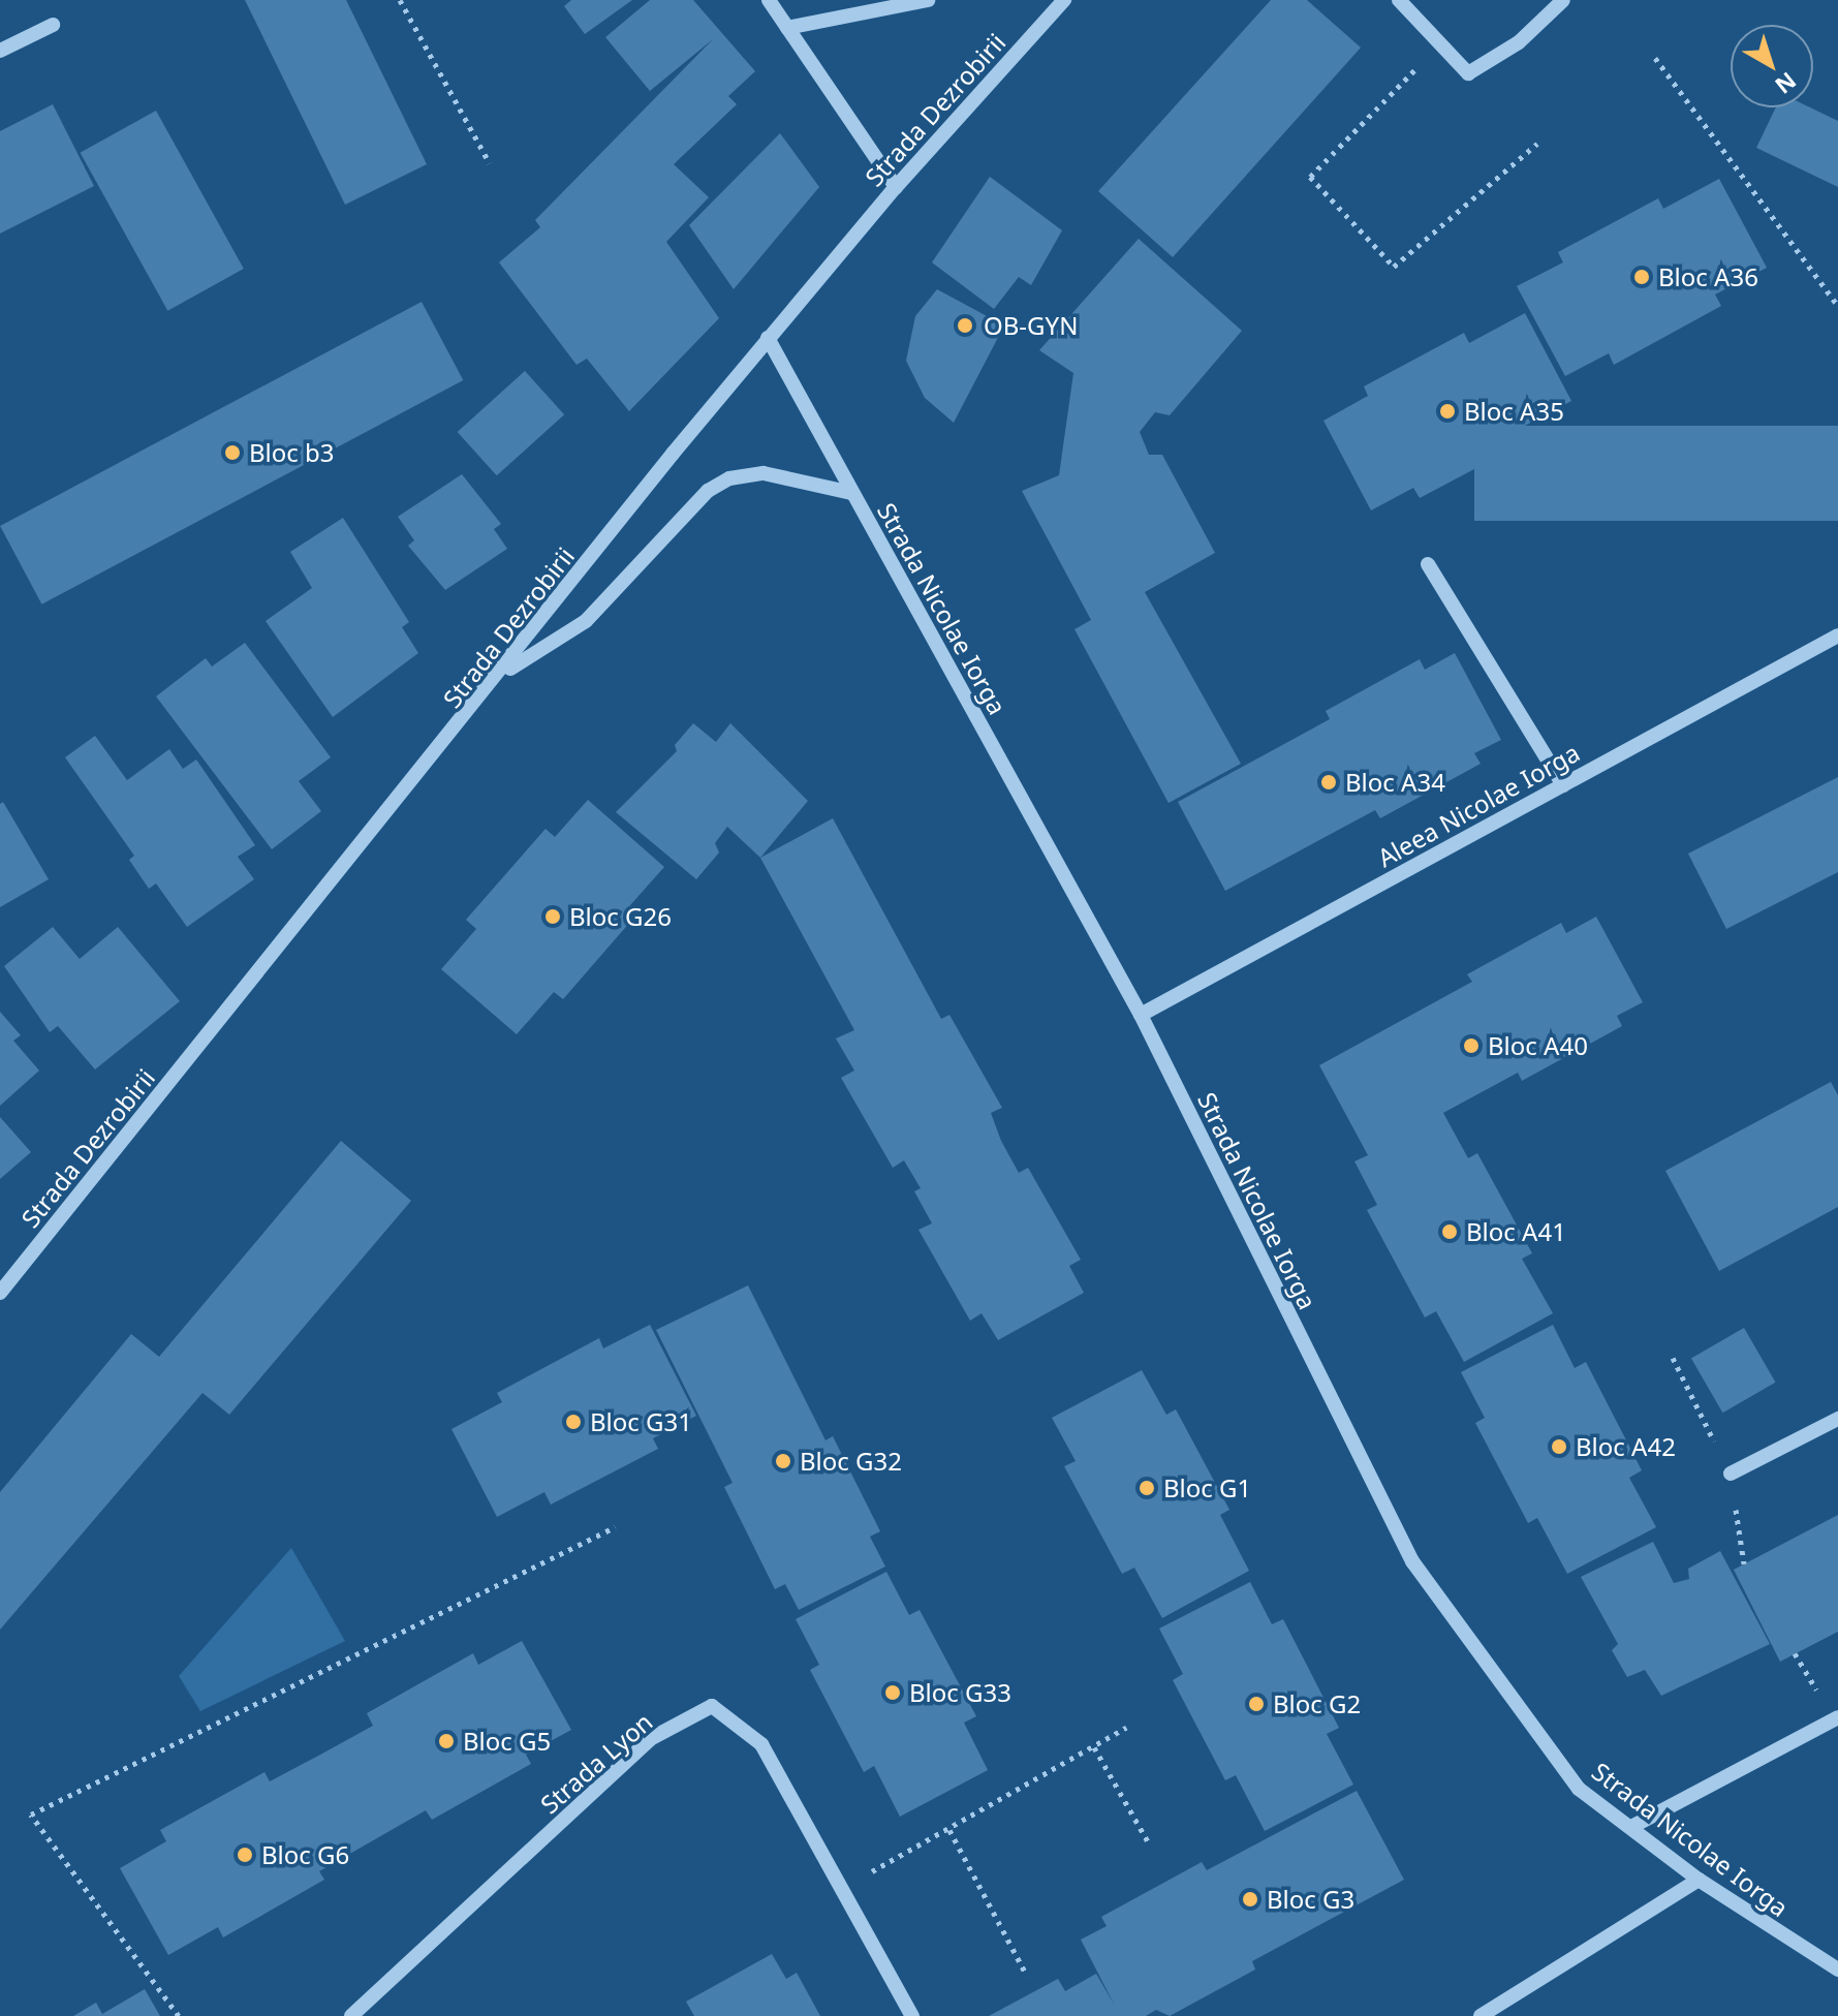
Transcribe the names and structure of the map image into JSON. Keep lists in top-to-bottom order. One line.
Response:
{"streets":{"street":["Strada Dezrobirii","Strada Nicolae Iorga","Aleea Nicolae Iorga","Strada Lyon"]},"crossings":[["Strada Dezrobirii","Strada Nicolae Iorga"],["Strada Nicolae Iorga","Aleea Nicolae Iorga"]],"places":["Bloc A36","OB-GYN","Bloc A35","Bloc b3","Bloc A34","Bloc G26","Bloc A40","Bloc A41","Bloc G31","Bloc A42","Bloc G32","Bloc G1","Bloc G33","Bloc G2","Bloc G5","Bloc G6","Bloc G3"],"north":"bottom right"}
